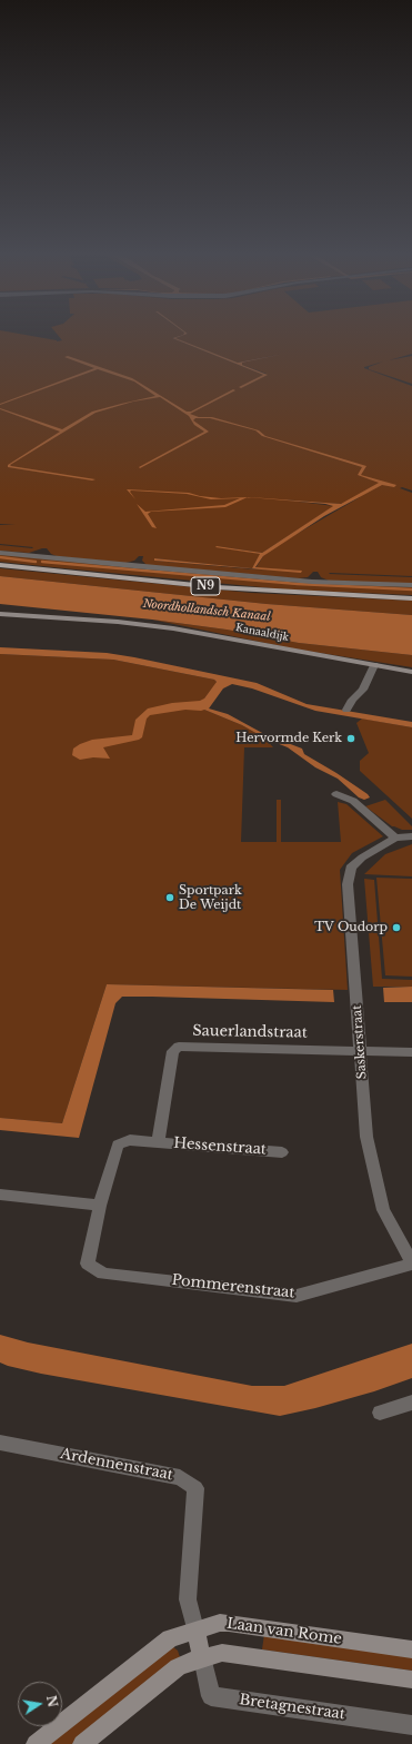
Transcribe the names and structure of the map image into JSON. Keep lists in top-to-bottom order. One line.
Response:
{"streets":{"main road":["N9"],"street":["Kanaaldijk","Sauerlandstraat","Saskerstraat","Hessenstraat","Pommerenstraat","Ardennenstraat","Laan van Rome","Bretagnestraat"]},"crossings":[["Sauerlandstraat","Saskerstraat"],["Sauerlandstraat","Hessenstraat"],["Saskerstraat","Pommerenstraat"],["Ardennenstraat","Laan van Rome"]],"water":["Noordhollandsch Kanaal"],"places":["Hervormde Kerk","Sportpark De Weijdt","TV Oudorp"],"north":"right"}
